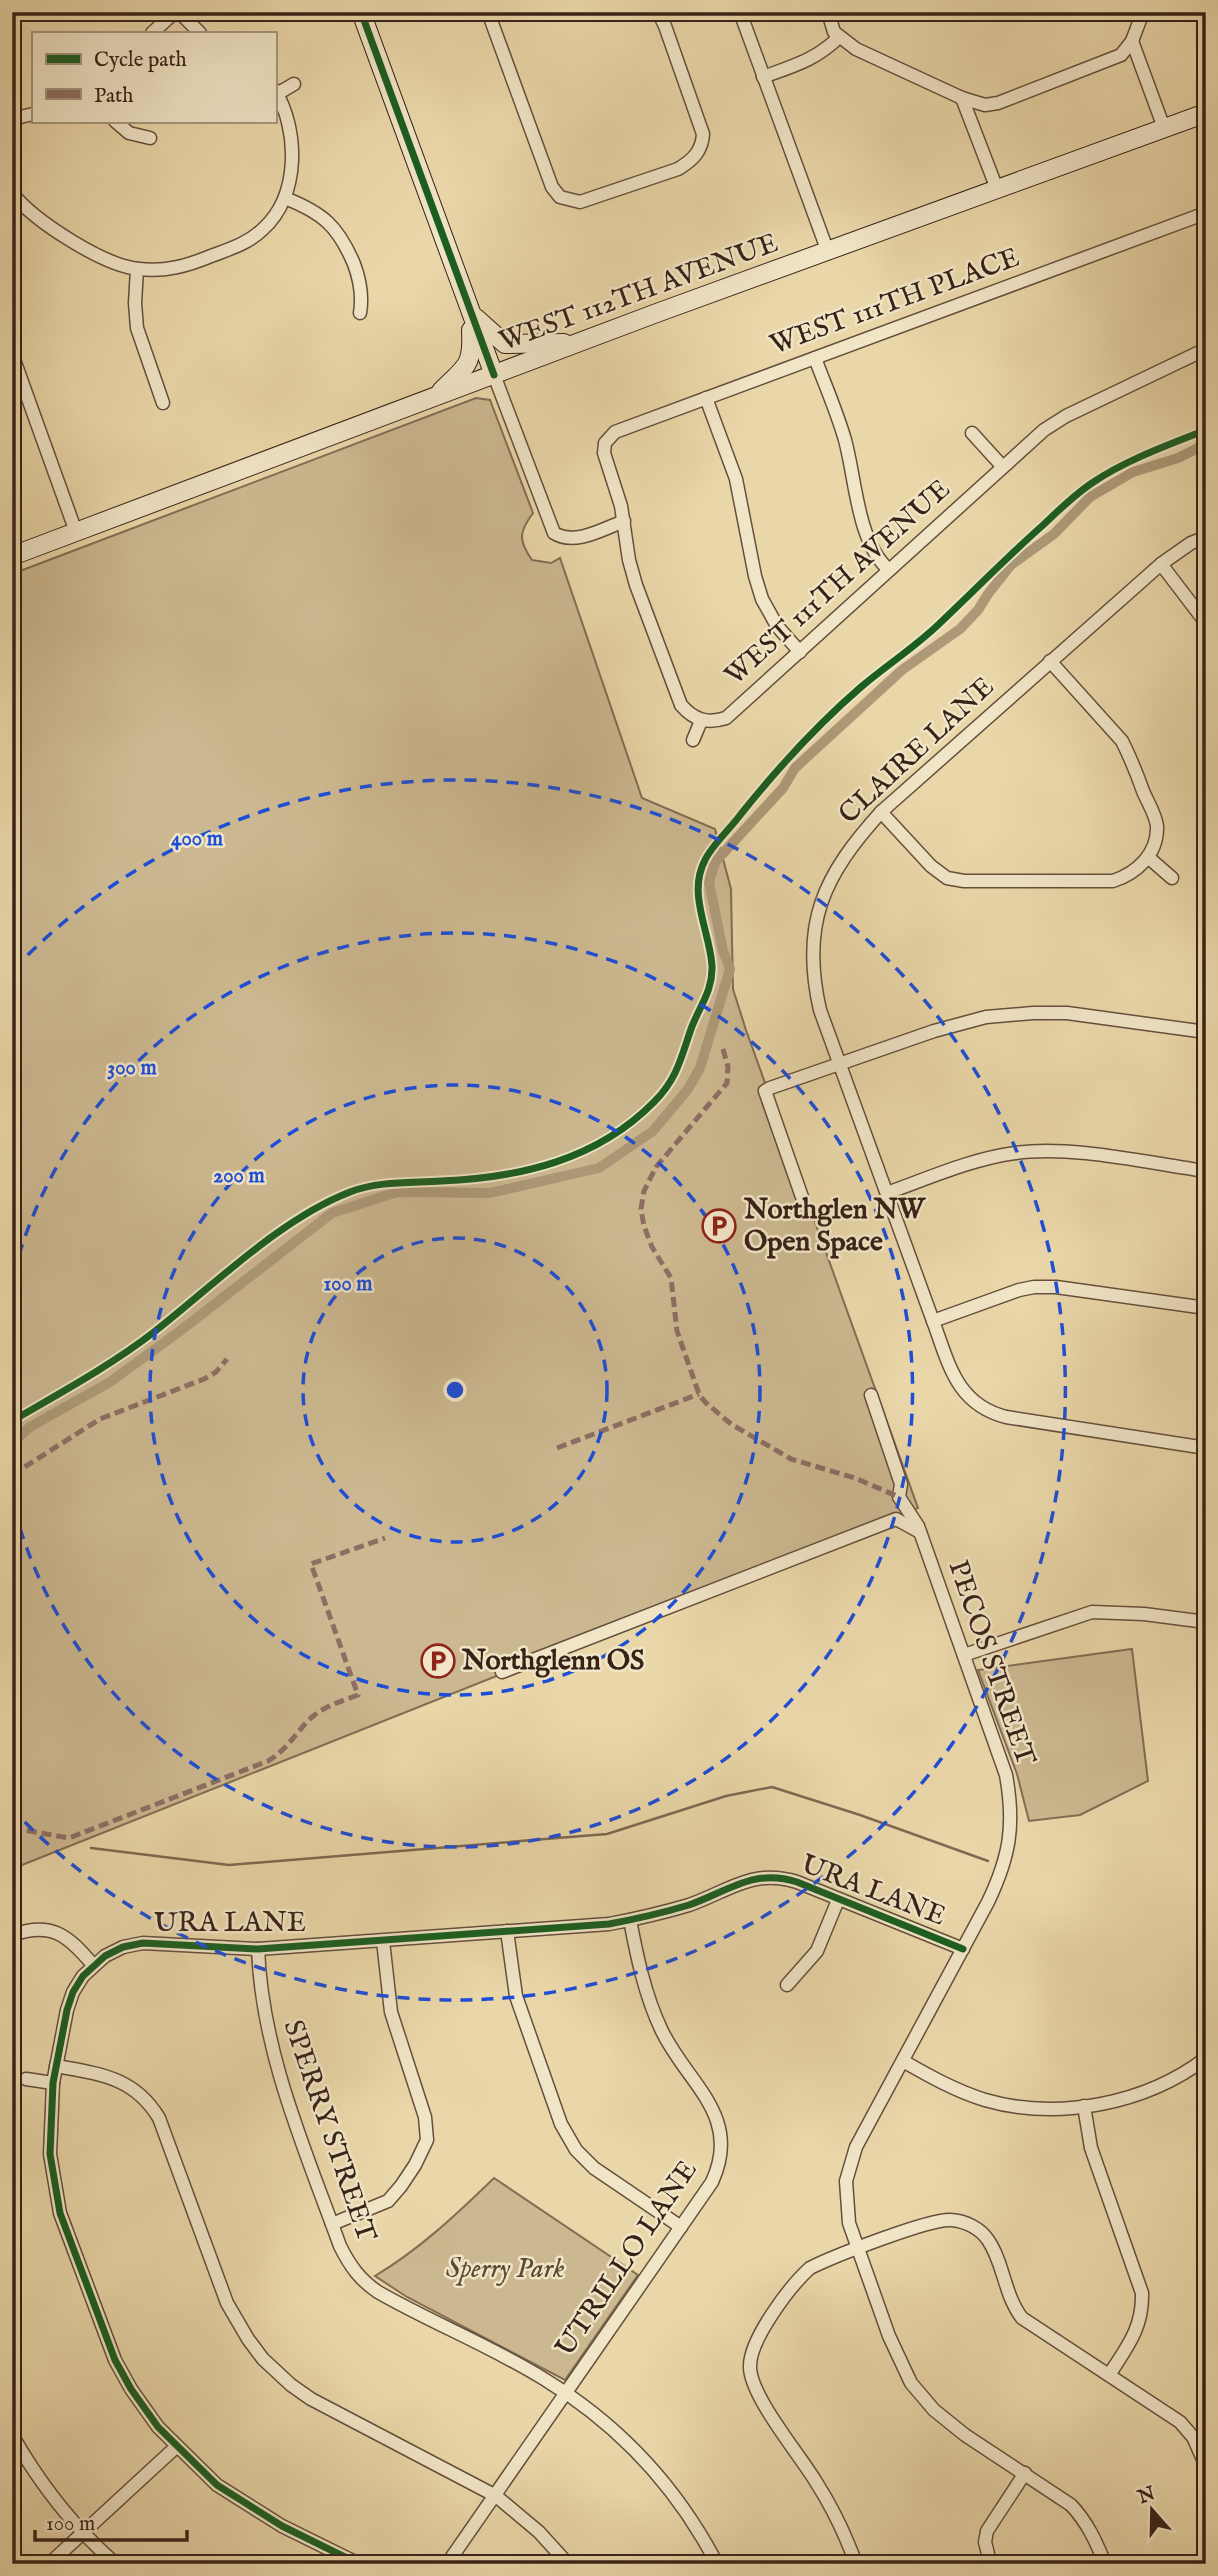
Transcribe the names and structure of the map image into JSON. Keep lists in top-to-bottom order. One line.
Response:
{"streets":{"main road":["WEST 112TH AVENUE"],"street":["WEST 111TH PLACE","WEST 111TH AVENUE","CLAIRE LANE","PECOS STREET","URA LANE","SPERRY STREET","UTRILLO LANE"]},"crossings":[["PECOS STREET","URA LANE"],["URA LANE","SPERRY STREET"],["URA LANE","UTRILLO LANE"],["SPERRY STREET","UTRILLO LANE"]],"parks":["Sperry Park"],"places":{"parking":["Northglen NW Open Space","Northglenn OS"]},"legend":["Cycle path","Path"],"scale_bar":"100 m","north":"top","rings":["400 m","300 m","200 m","100 m"]}
